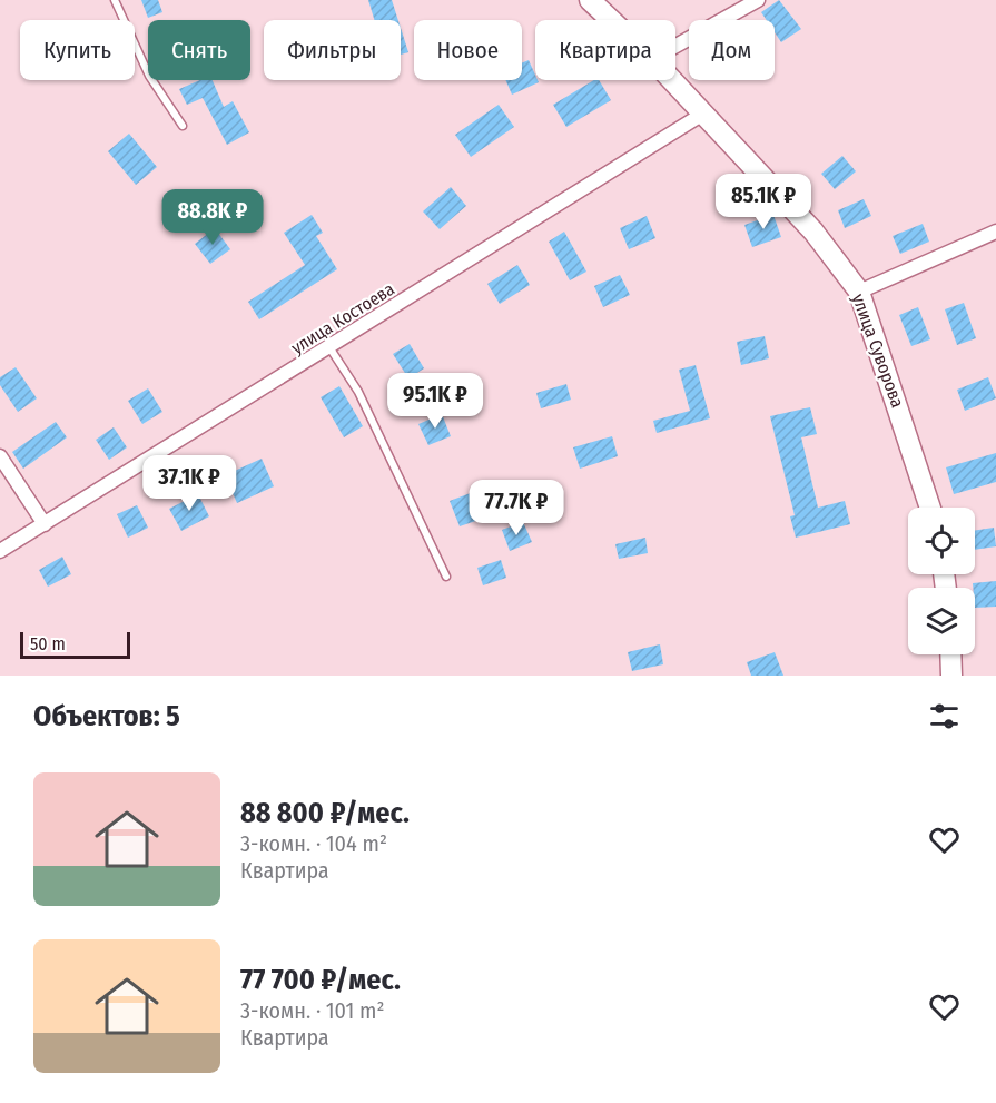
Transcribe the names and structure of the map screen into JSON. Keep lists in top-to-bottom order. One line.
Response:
{"streets":{"main road":["улица Суворова"],"street":["улица Костоева"]},"crossings":[["улица Костоева","улица Суворова"]],"scale_bar":"50 m","page":{"chip":["Купить","Снять","Фильтры","Новое","Квартира","Дом"],"price":["85.1K ₽","88.8K ₽","95.1K ₽","37.1K ₽","77.7K ₽"],"scale":"50 m","heading":"Объектов: 5","list":[{"name":"88 800 ₽/мес.","note":"3-комн. · 104 m² · Квартира"},{"name":"77 700 ₽/мес.","note":"3-комн. · 101 m² · Квартира"}]}}
